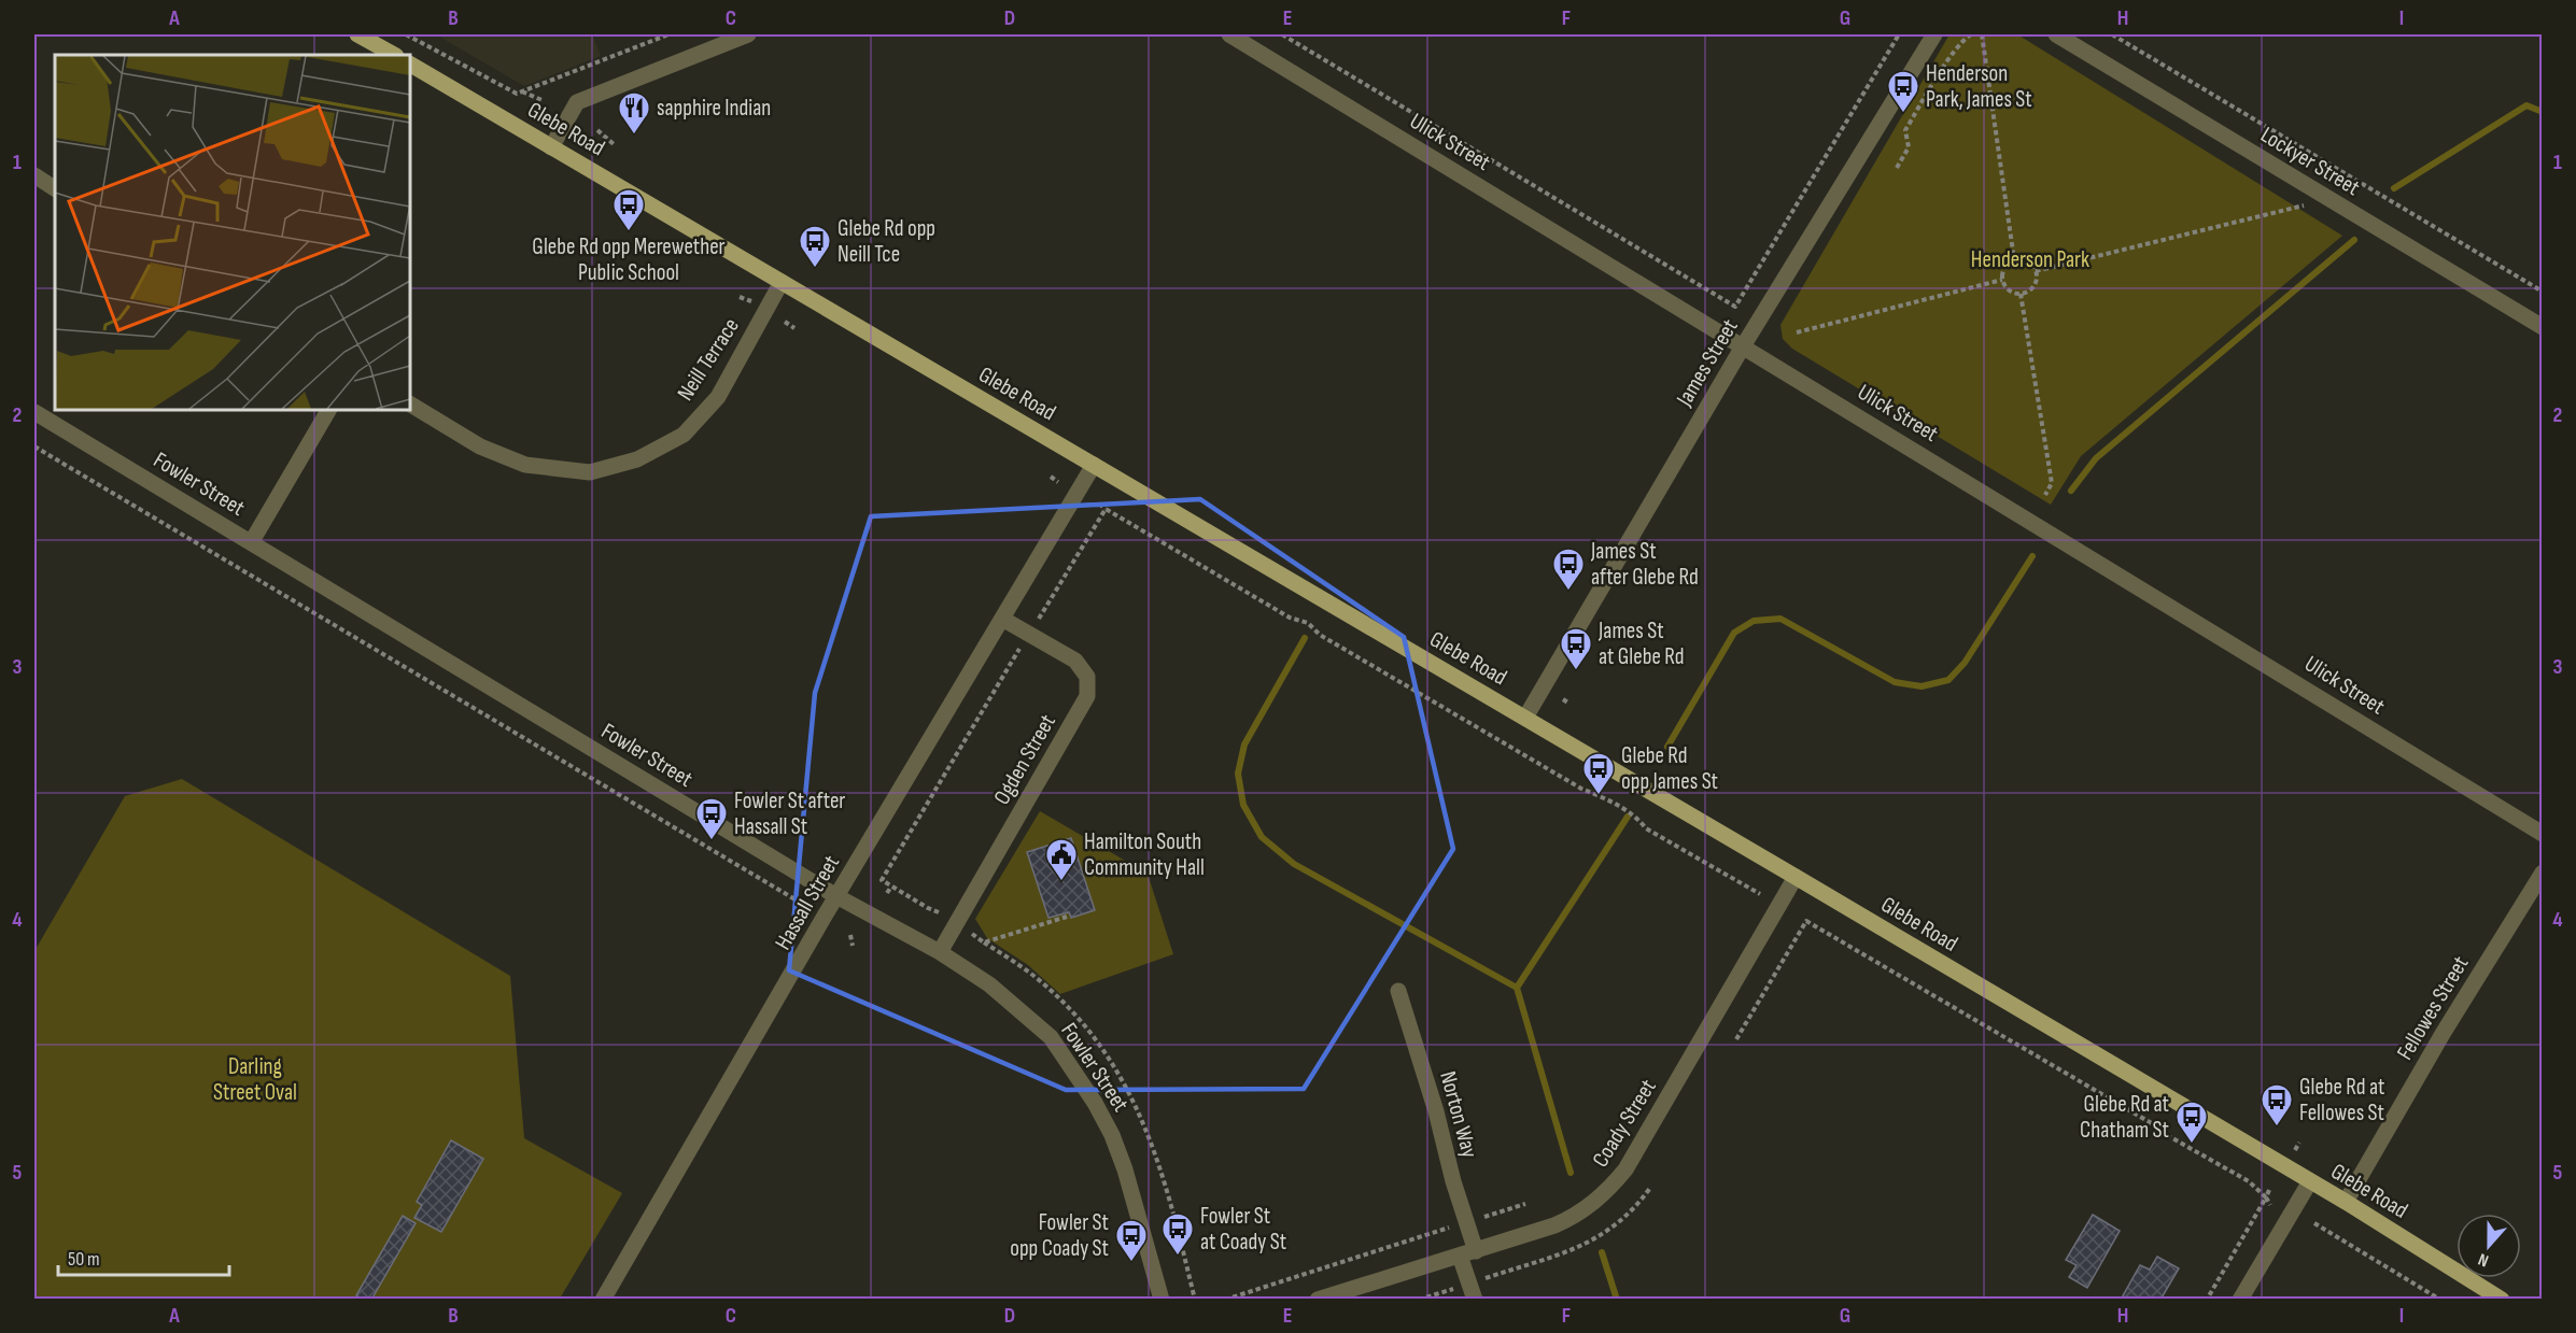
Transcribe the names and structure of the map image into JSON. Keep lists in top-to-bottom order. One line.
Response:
{"streets":{"main road":["Glebe Road"],"street":["Ulick Street","Lockyer Street","Neill Terrace","James Street","Fowler Street","Ogden Street","Hassall Street","Fellowes Street","Norton Way","Coady Street"]},"crossings":[["Glebe Road","Neill Terrace"],["Glebe Road","James Street"],["Glebe Road","Hassall Street"],["Glebe Road","Fellowes Street"],["Glebe Road","Coady Street"],["Ulick Street","James Street"],["Fowler Street","Ogden Street"],["Fowler Street","Hassall Street"],["Ogden Street","Hassall Street"],["Norton Way","Coady Street"]],"parks":["Henderson Park","Darling Street Oval"],"places":{"bus stop":["Henderson Park, James St","Glebe Rd opp Merewether Public School","Glebe Rd opp Neill Tce","James St after Glebe Rd","James St at Glebe Rd","Glebe Rd opp James St","Fowler St after Hassall St","Glebe Rd at Fellowes St","Glebe Rd at Chatham St","Fowler St at Coady St","Fowler St opp Coady St"],"restaurant":["sapphire Indian"],"public building":["Hamilton South Community Hall"]},"scale_bar":"50 m","north":"bottom","grid":{"columns":["A","B","C","D","E","F","G","H","I"],"rows":["1","2","3","4","5"]}}
